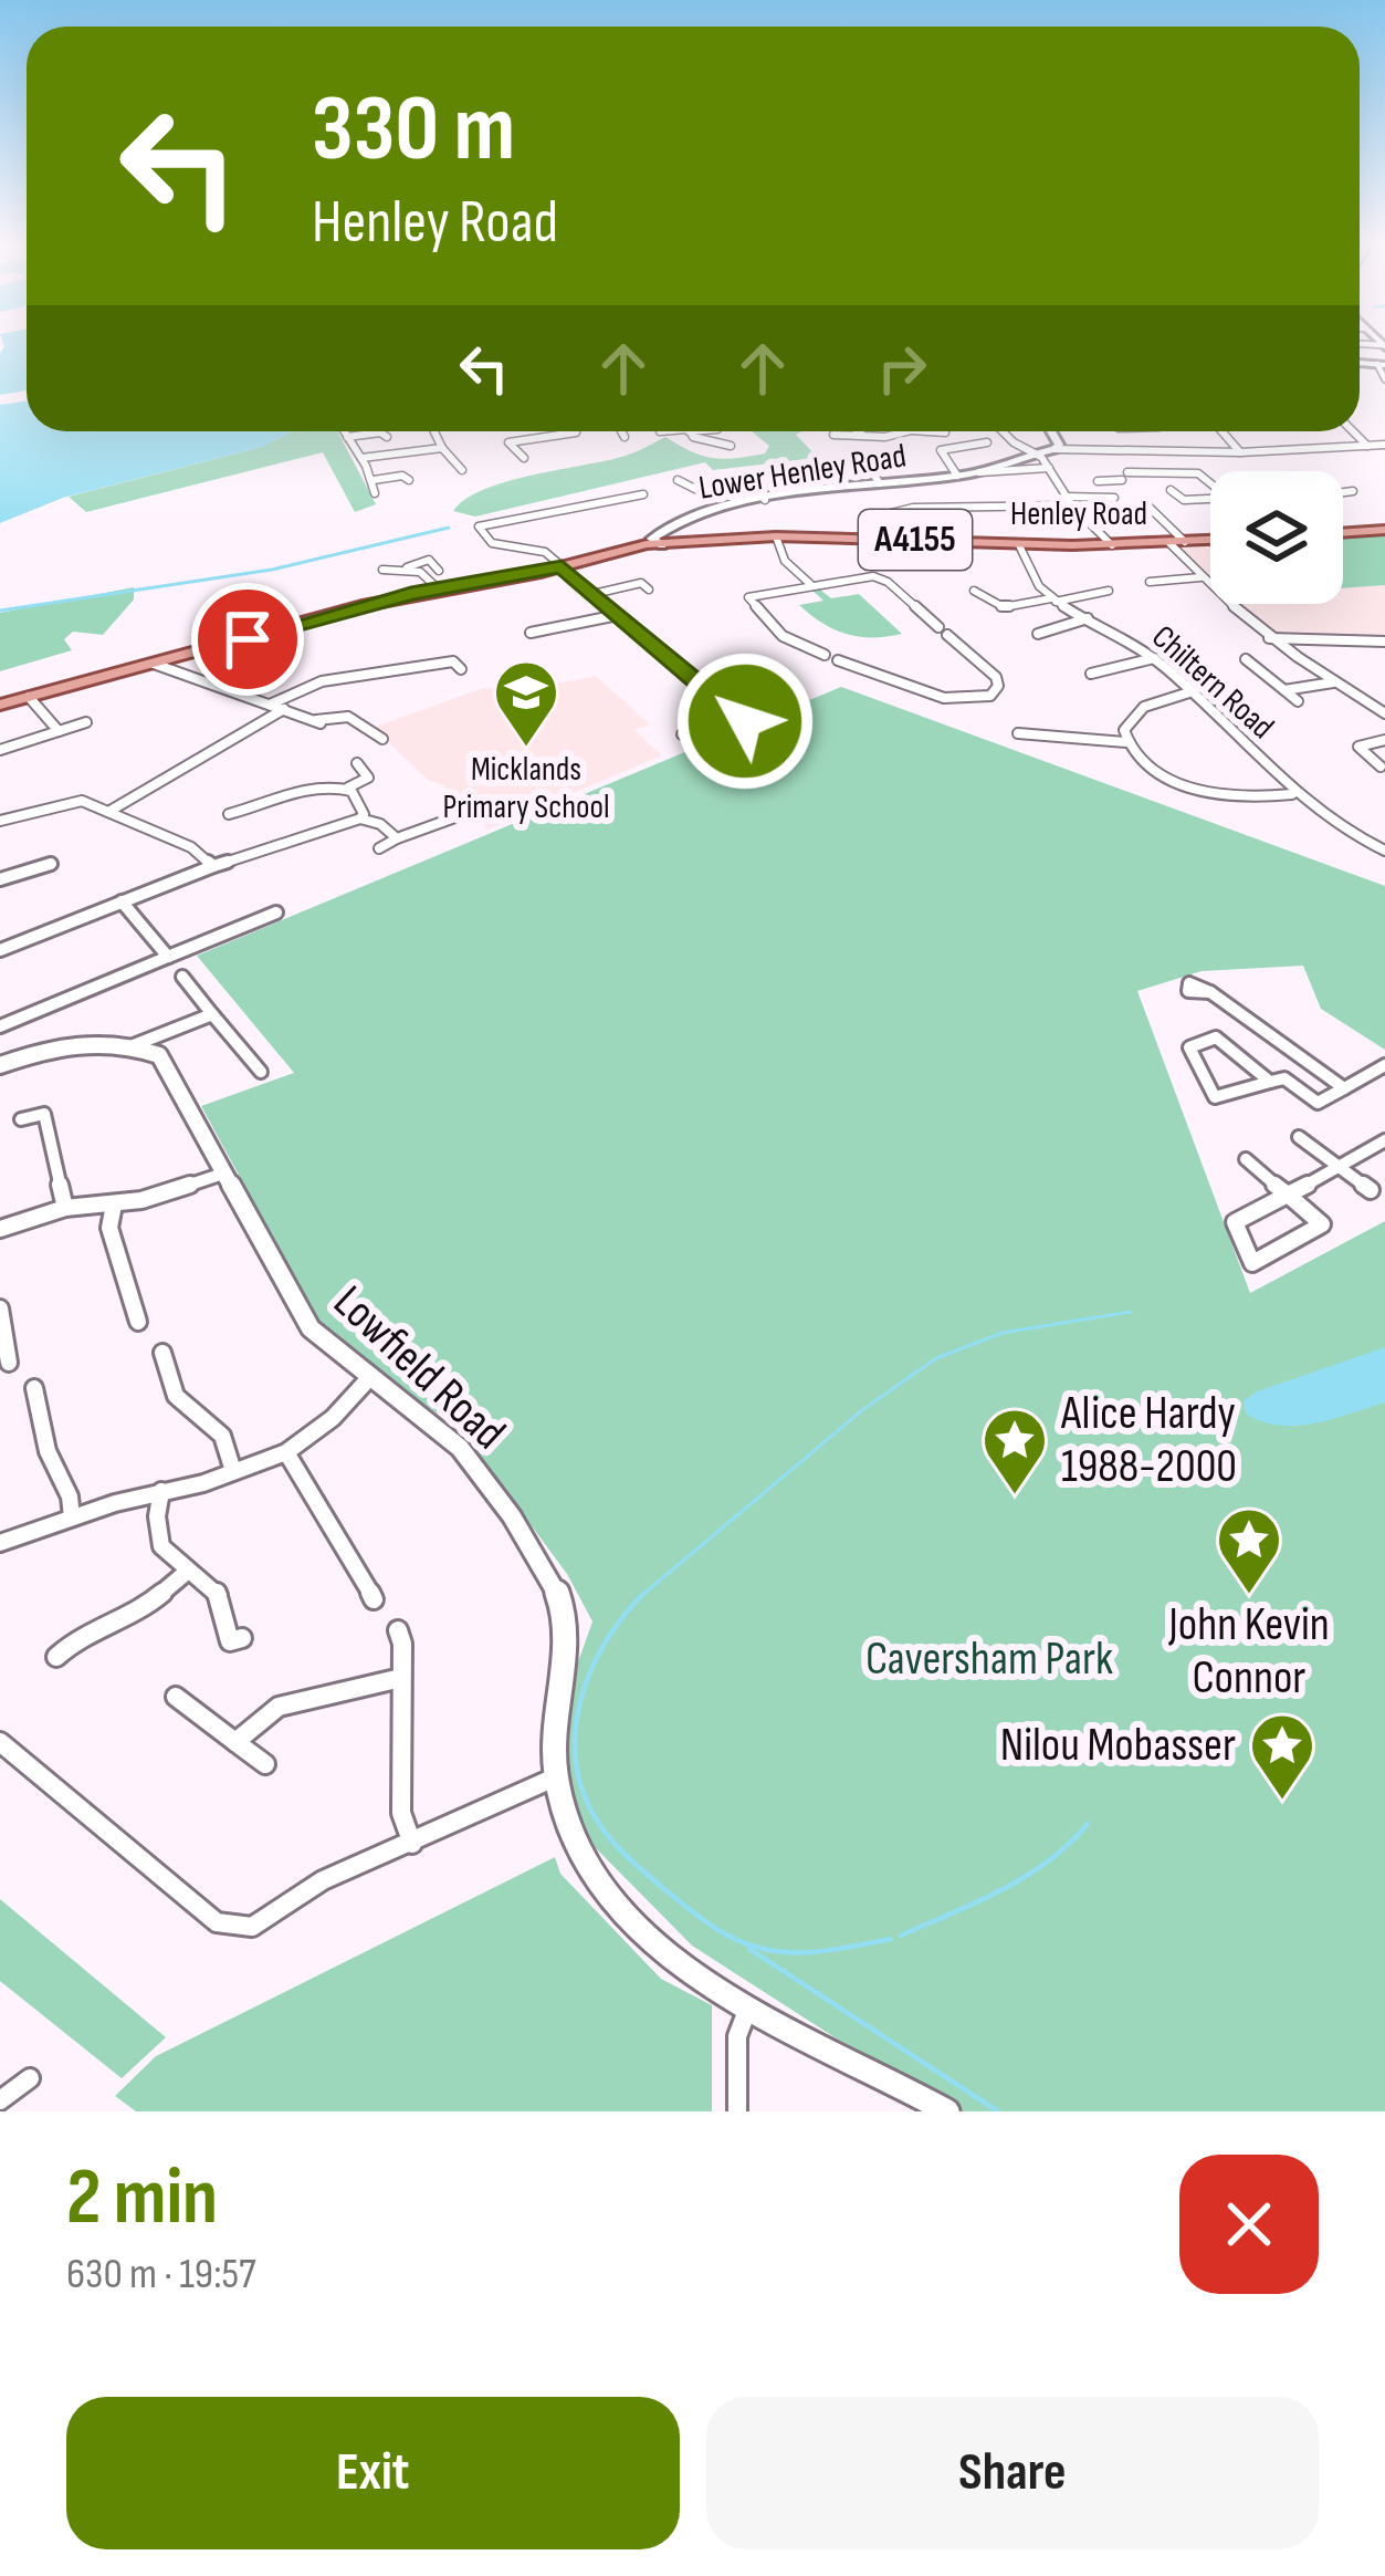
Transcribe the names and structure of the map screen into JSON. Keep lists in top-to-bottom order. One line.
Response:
{"streets":{"main road":["Lower Henley Road","Henley Road","A4155"],"street":["Chiltern Road","Lowfield Road"]},"crossings":[["Lower Henley Road","Henley Road"]],"parks":["Caversham Park"],"places":{"school or university":["Micklands Primary School"],"place":["Alice Hardy 1988-2000","John Kevin Connor","Nilou Mobasser"]},"page":{"turn":["330 m","Henley Road"],"heading":["2 min","630 m · 19:57"],"buttons":["Exit","Share"]}}
